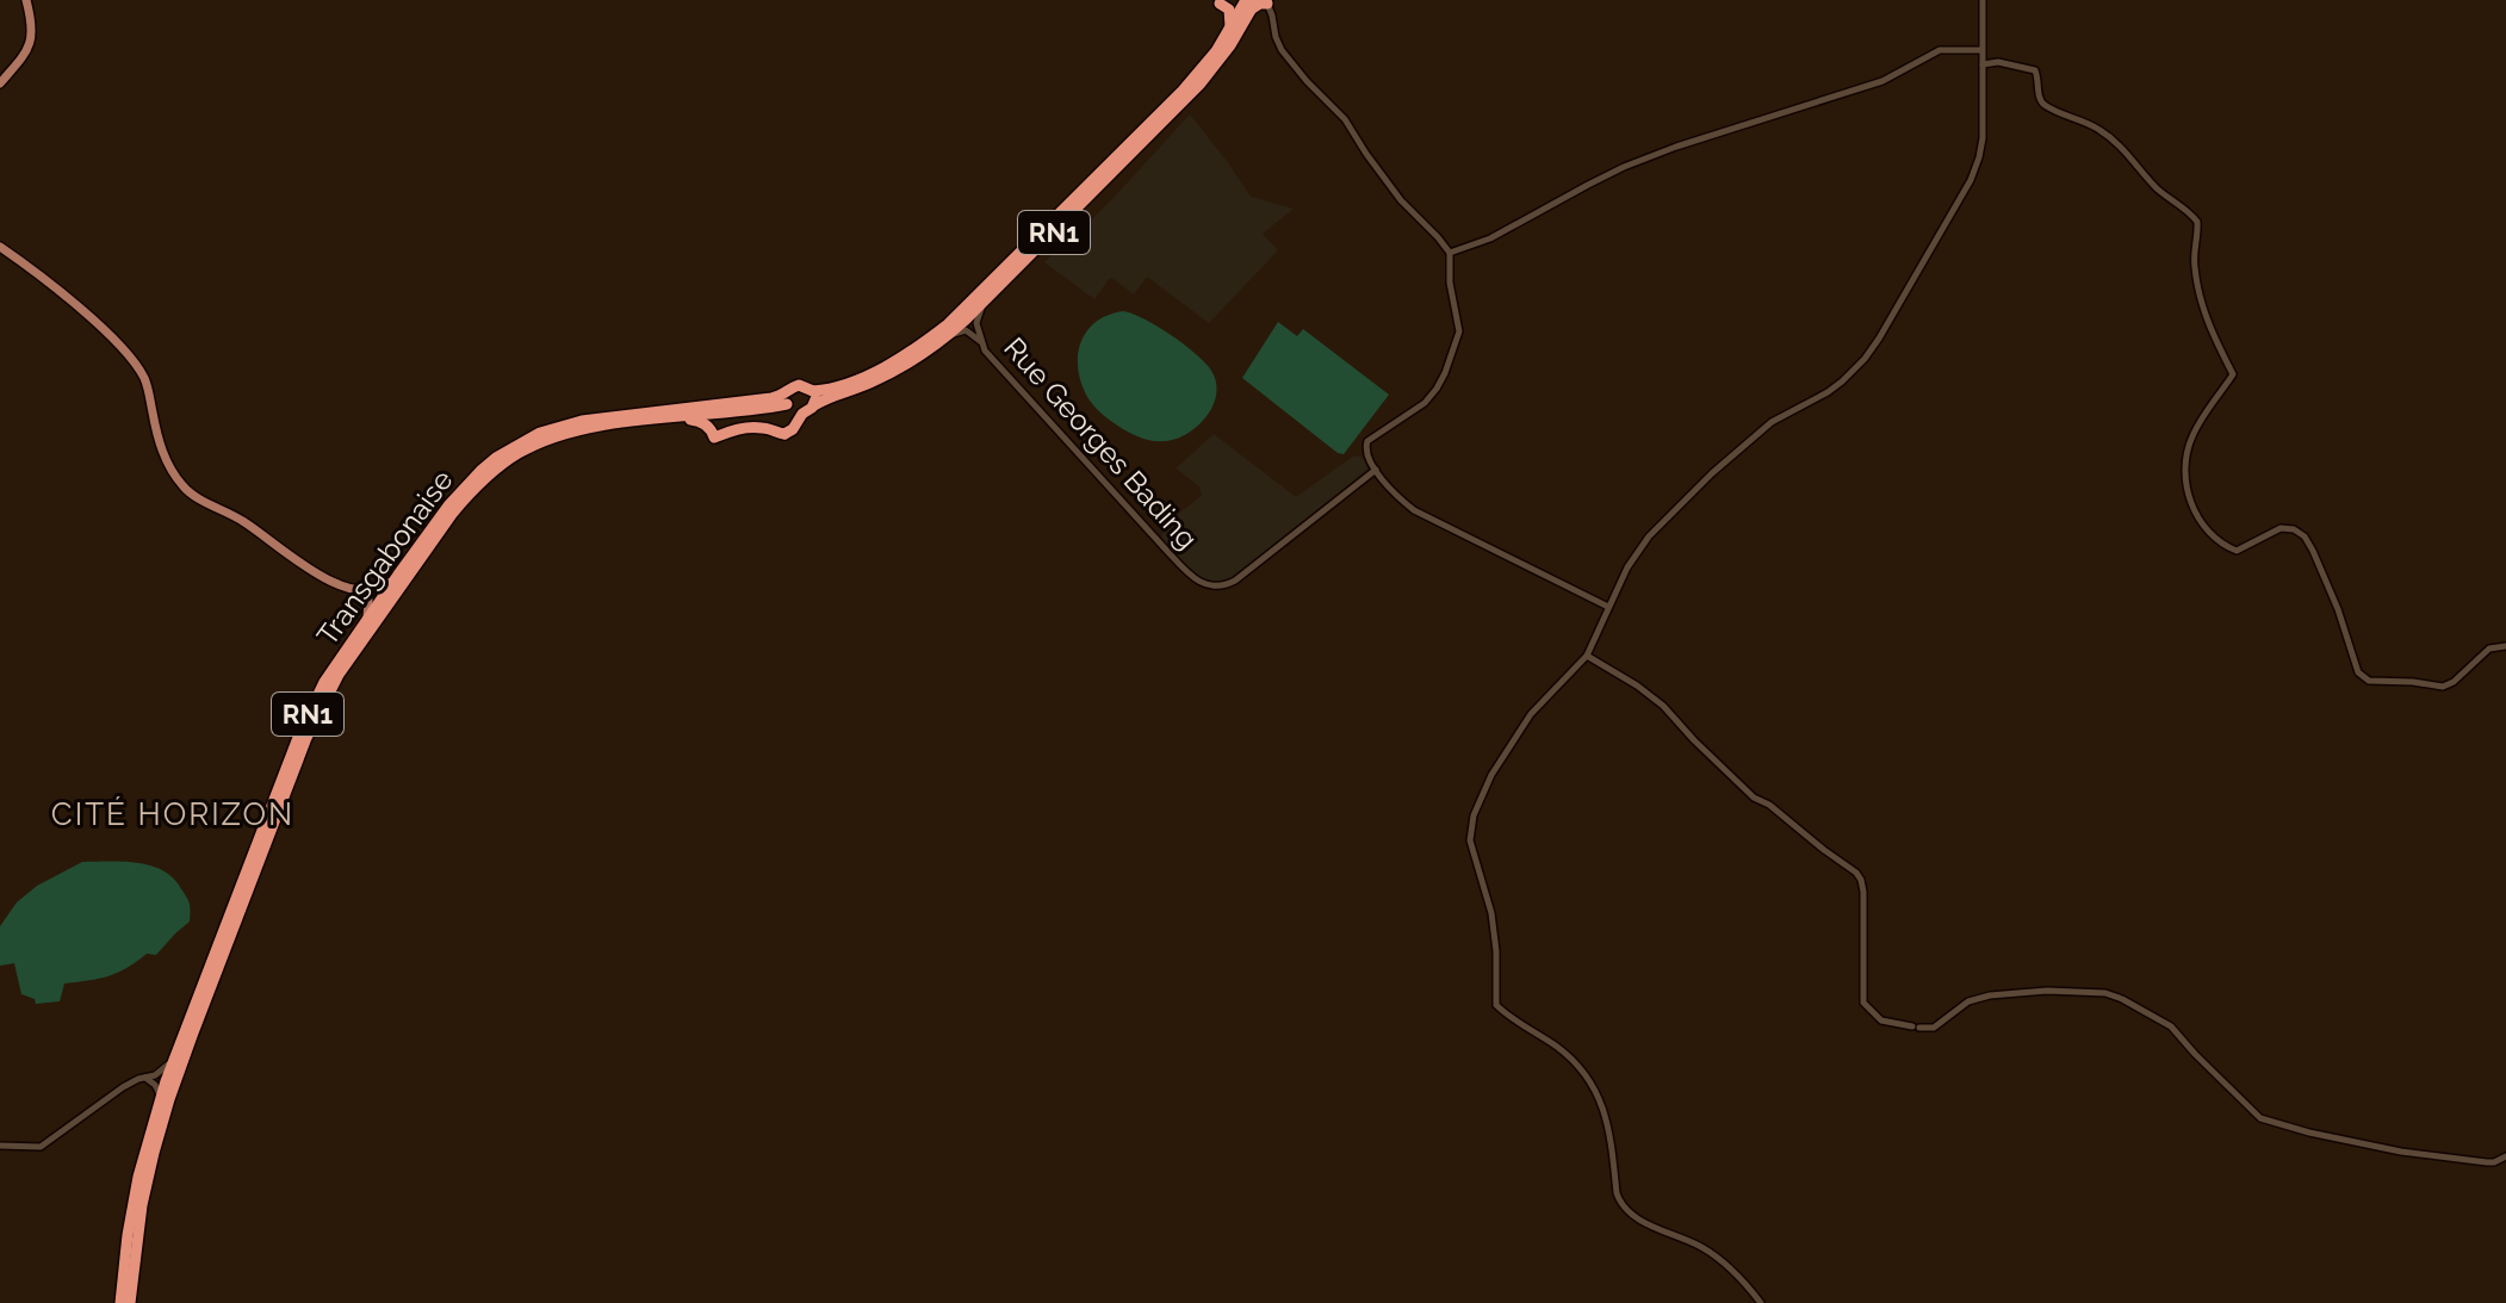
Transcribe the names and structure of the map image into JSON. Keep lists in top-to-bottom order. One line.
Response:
{"streets":{"highway":["RN1","Transgabonaise"],"street":["Rue Georges Bading"]},"crossings":[["RN1","Transgabonaise"]],"districts":["CITÉ HORIZON"]}
